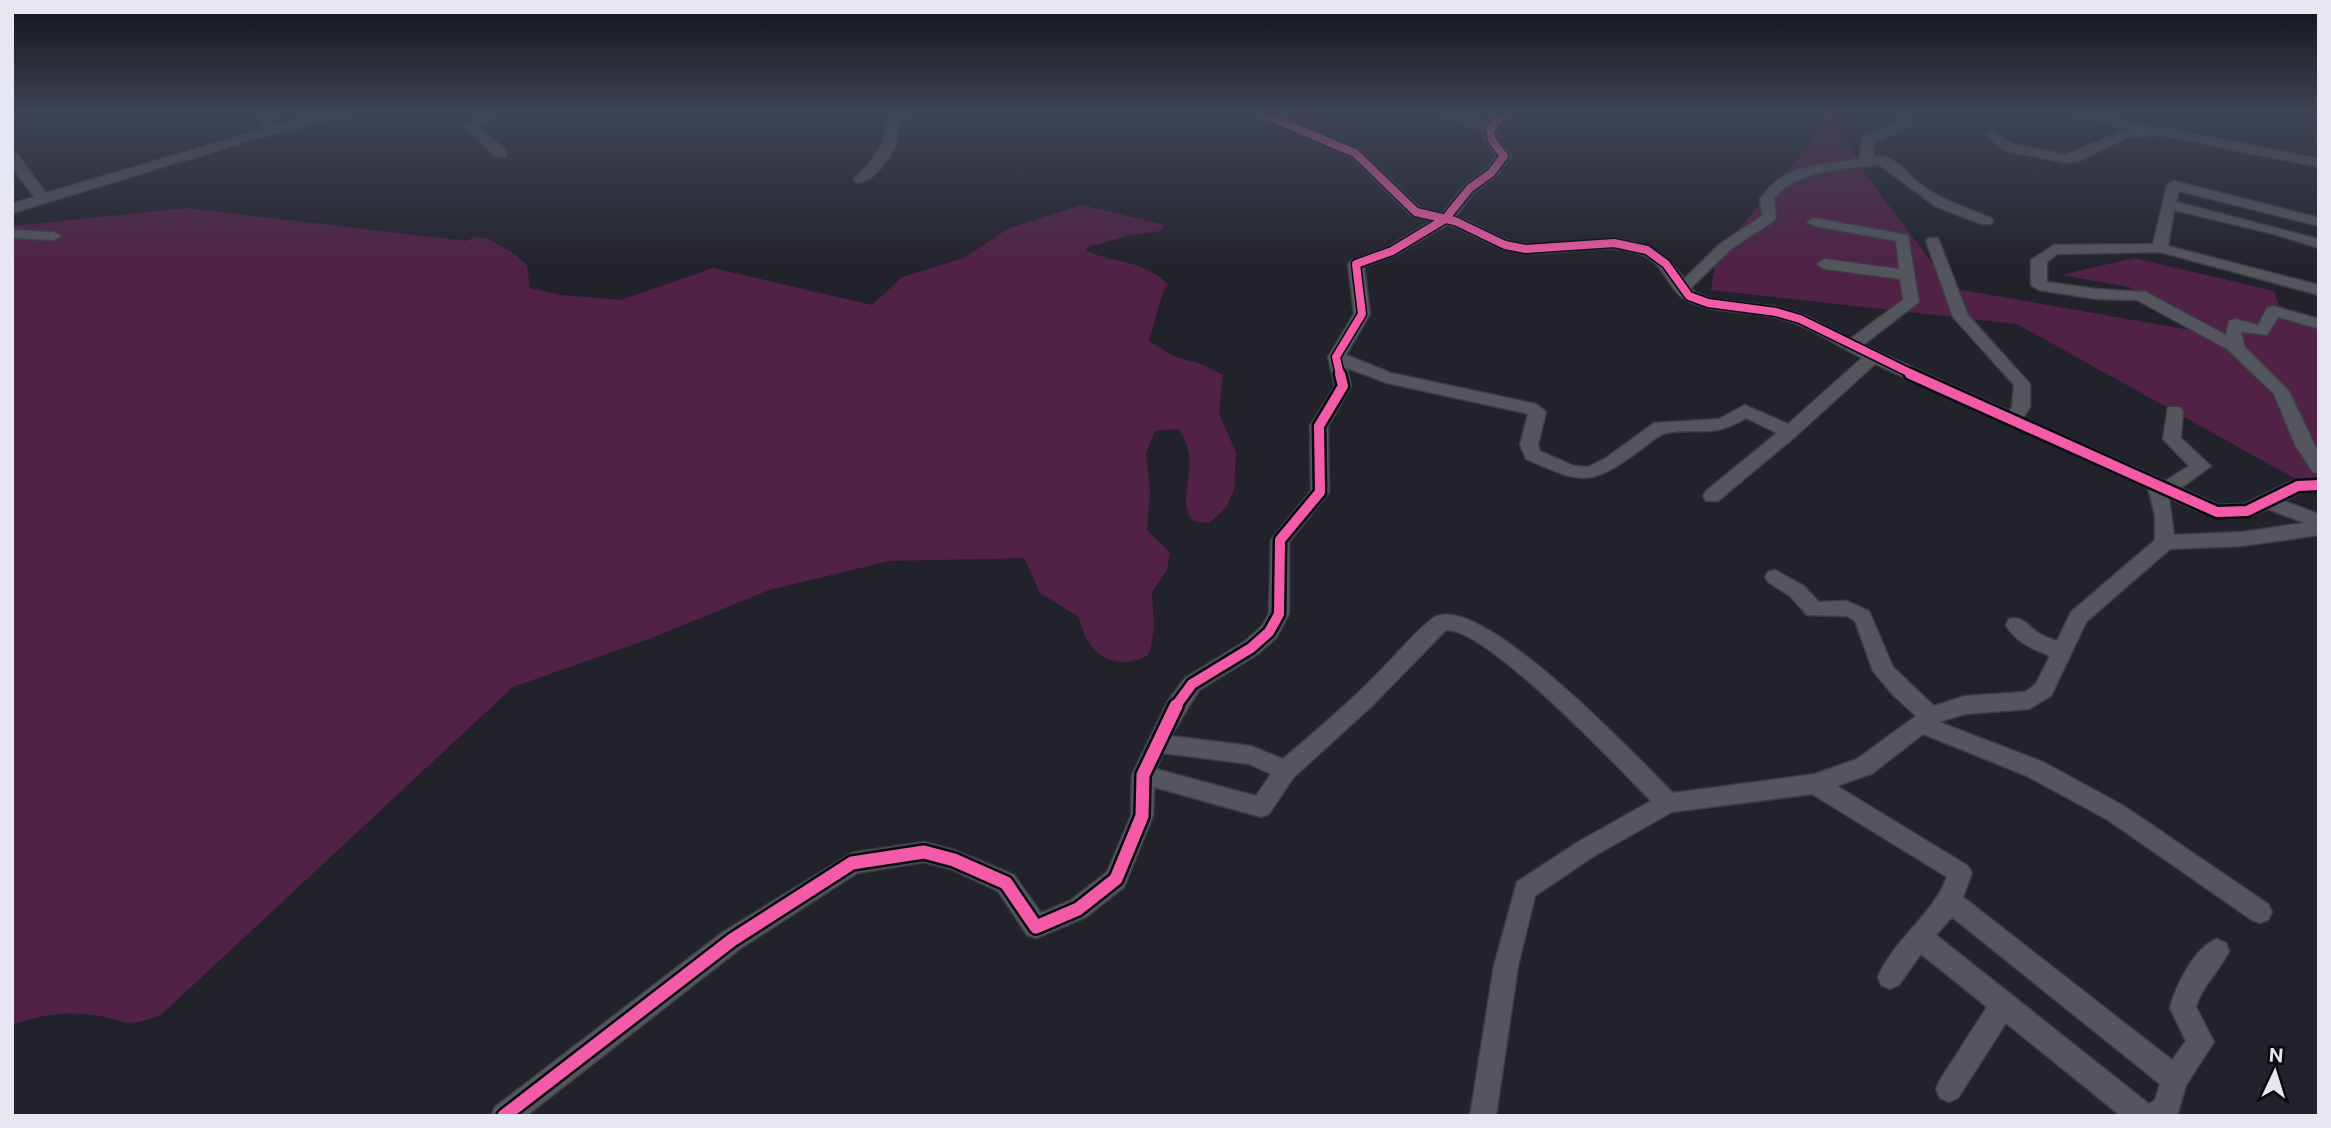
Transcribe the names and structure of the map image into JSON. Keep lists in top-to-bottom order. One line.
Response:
{"north":"top"}
